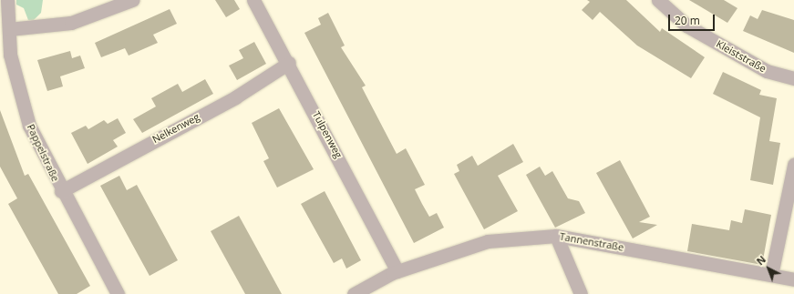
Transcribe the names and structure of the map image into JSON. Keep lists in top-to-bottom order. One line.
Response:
{"streets":{"street":["Kleiststraße","Nelkenweg","Tulpenweg","Pappelstraße","Tannenstraße"]},"crossings":[["Nelkenweg","Tulpenweg"],["Nelkenweg","Pappelstraße"],["Tulpenweg","Tannenstraße"]],"scale_bar":"20 m","north":"top left"}
